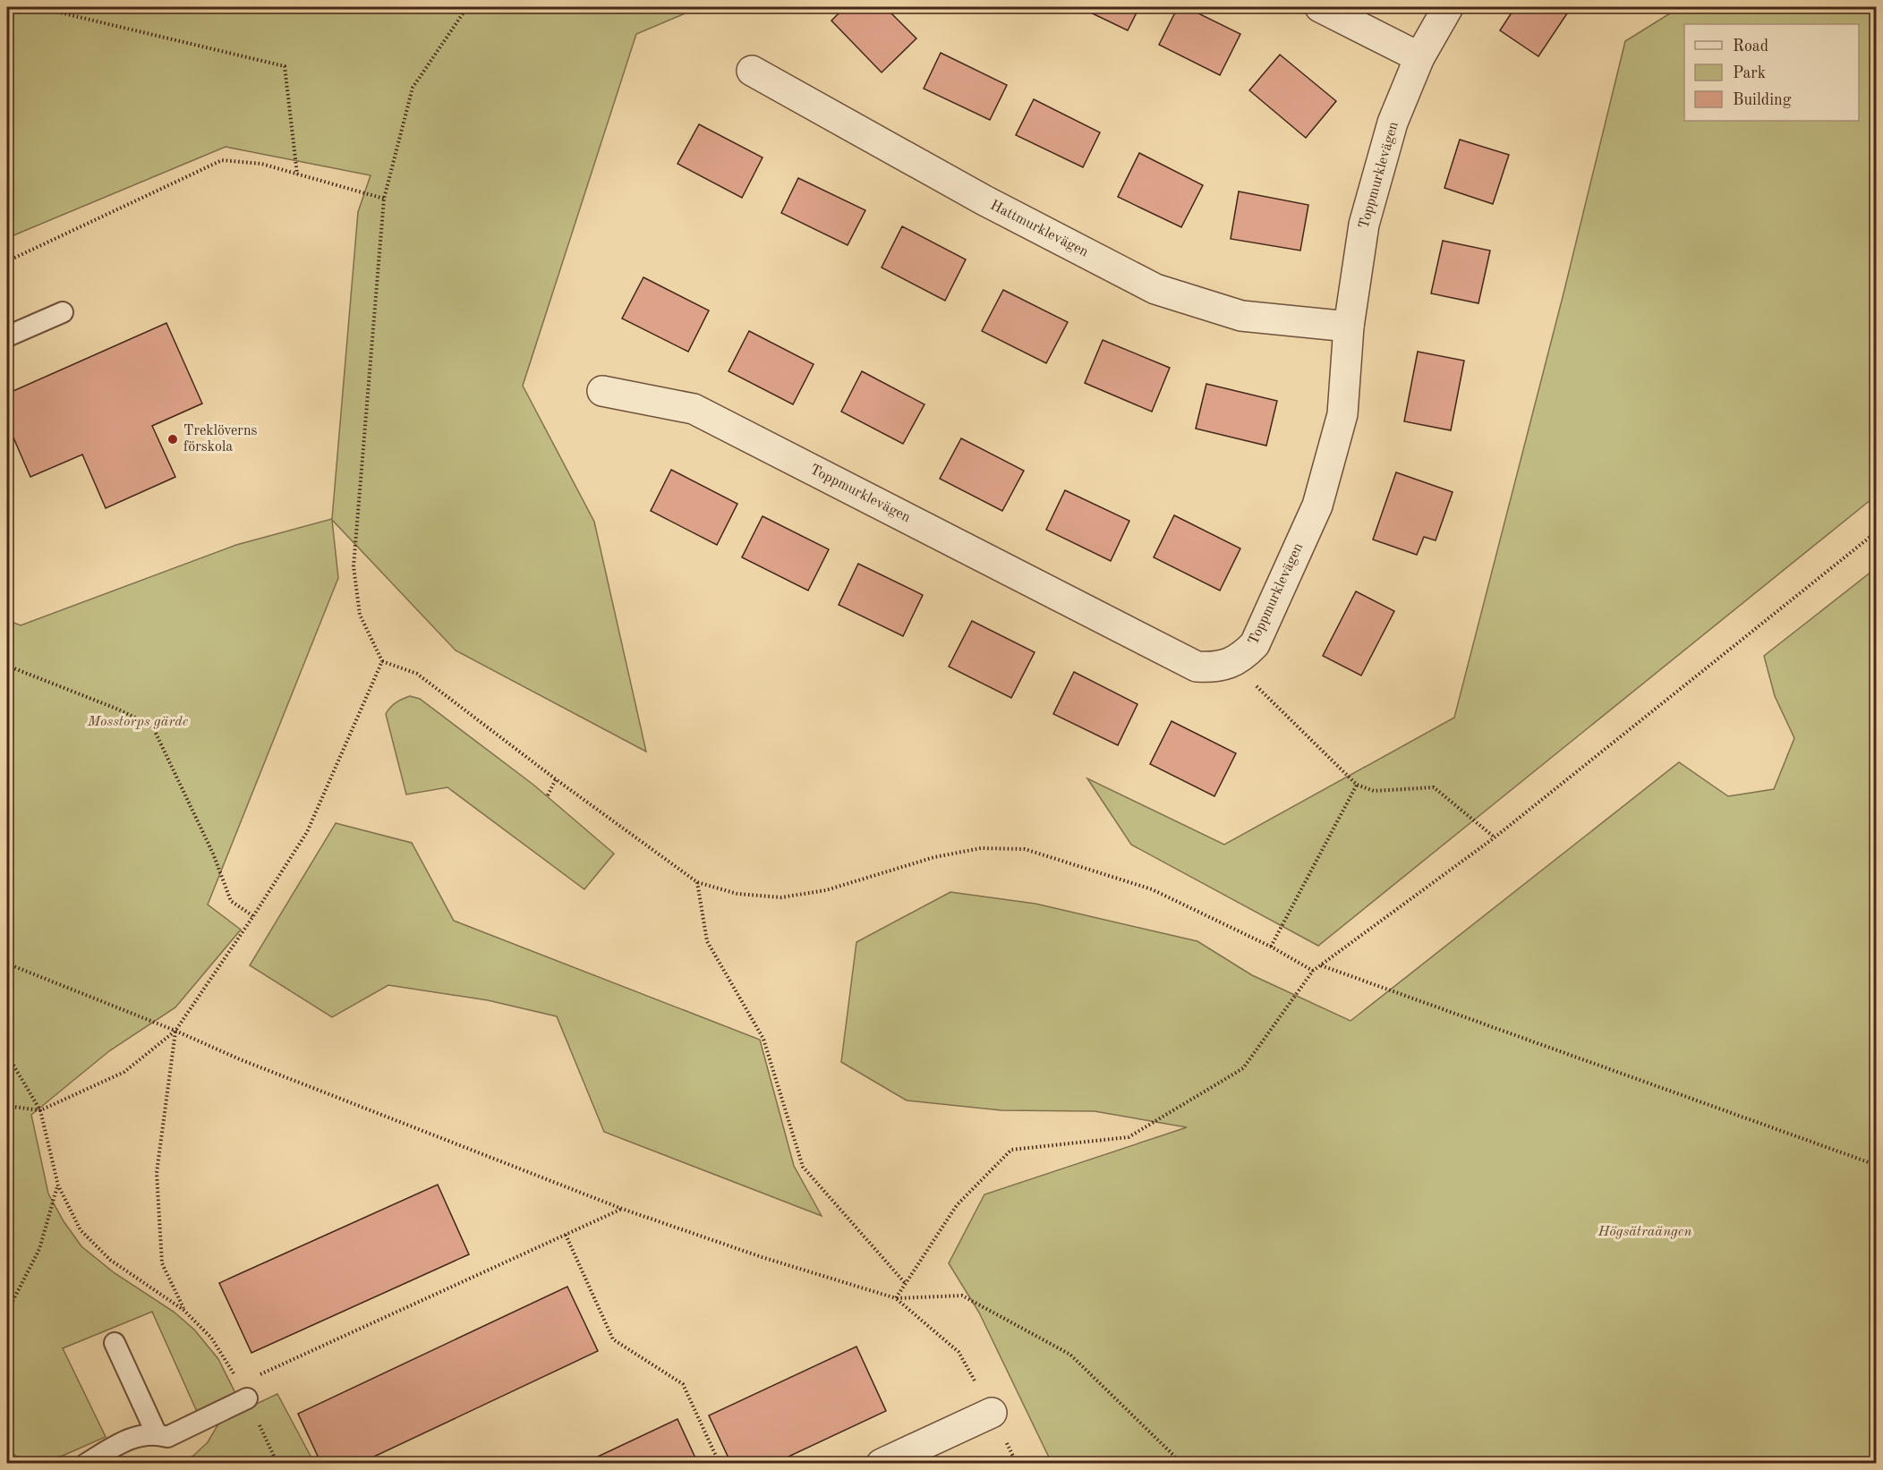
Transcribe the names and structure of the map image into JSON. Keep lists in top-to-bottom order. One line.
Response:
{"streets":{"street":["Toppmurklevägen","Hattmurklevägen"]},"crossings":[["Toppmurklevägen","Hattmurklevägen"]],"parks":["Mosstorps gärde","Högsätraängen"],"places":["Treklöverns förskola"],"legend":["Road","Park","Building"]}
